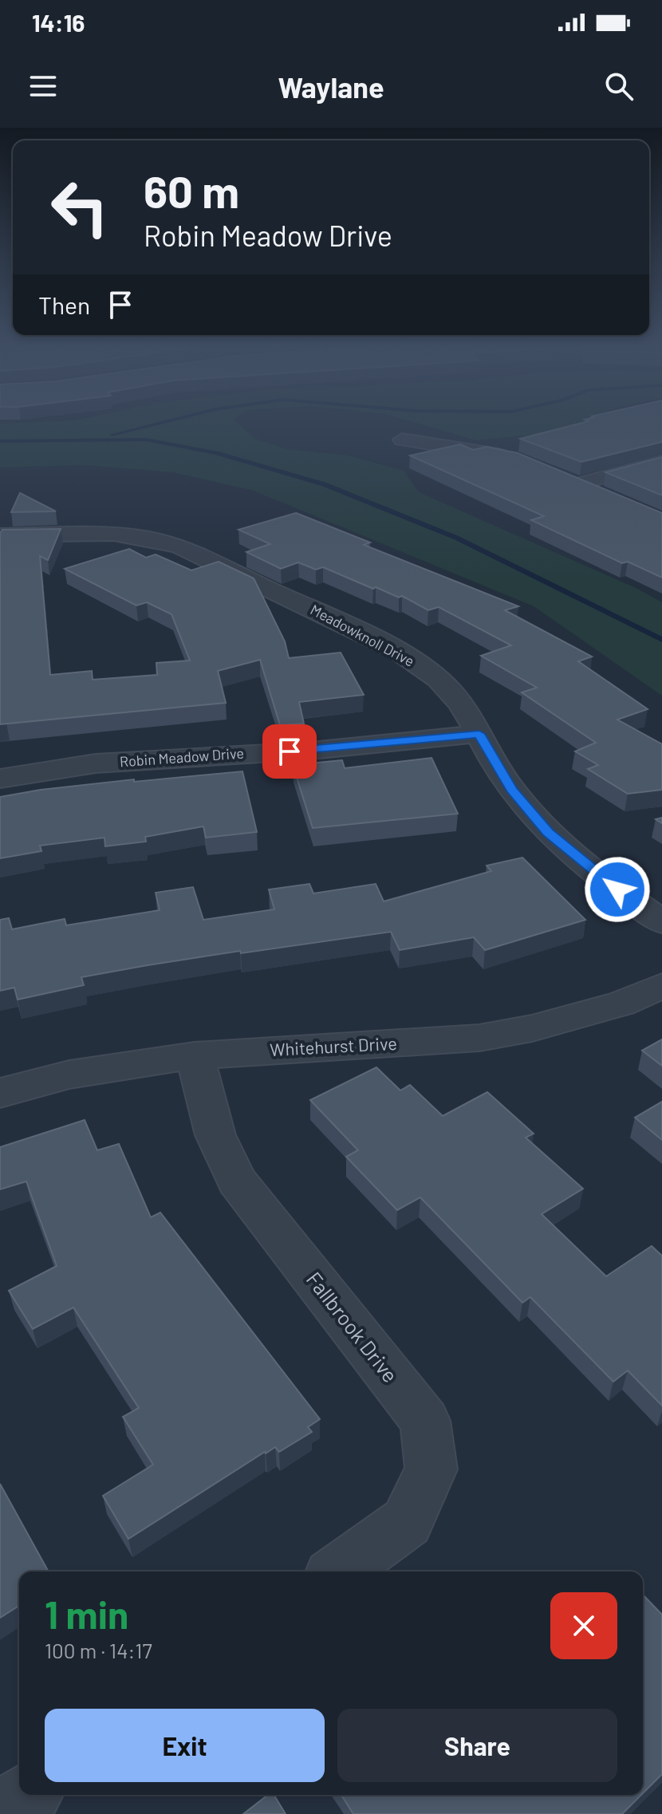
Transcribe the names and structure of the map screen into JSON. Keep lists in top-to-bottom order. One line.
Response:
{"streets":{"street":["Meadowknoll Drive","Robin Meadow Drive","Whitehurst Drive","Fallbrook Drive"]},"crossings":[["Meadowknoll Drive","Robin Meadow Drive"],["Whitehurst Drive","Fallbrook Drive"]],"page":{"status":"14:16","header":"Waylane","turn":["60 m","Robin Meadow Drive"],"then":"Then","heading":["1 min","100 m · 14:17"],"buttons":["Exit","Share"]}}
